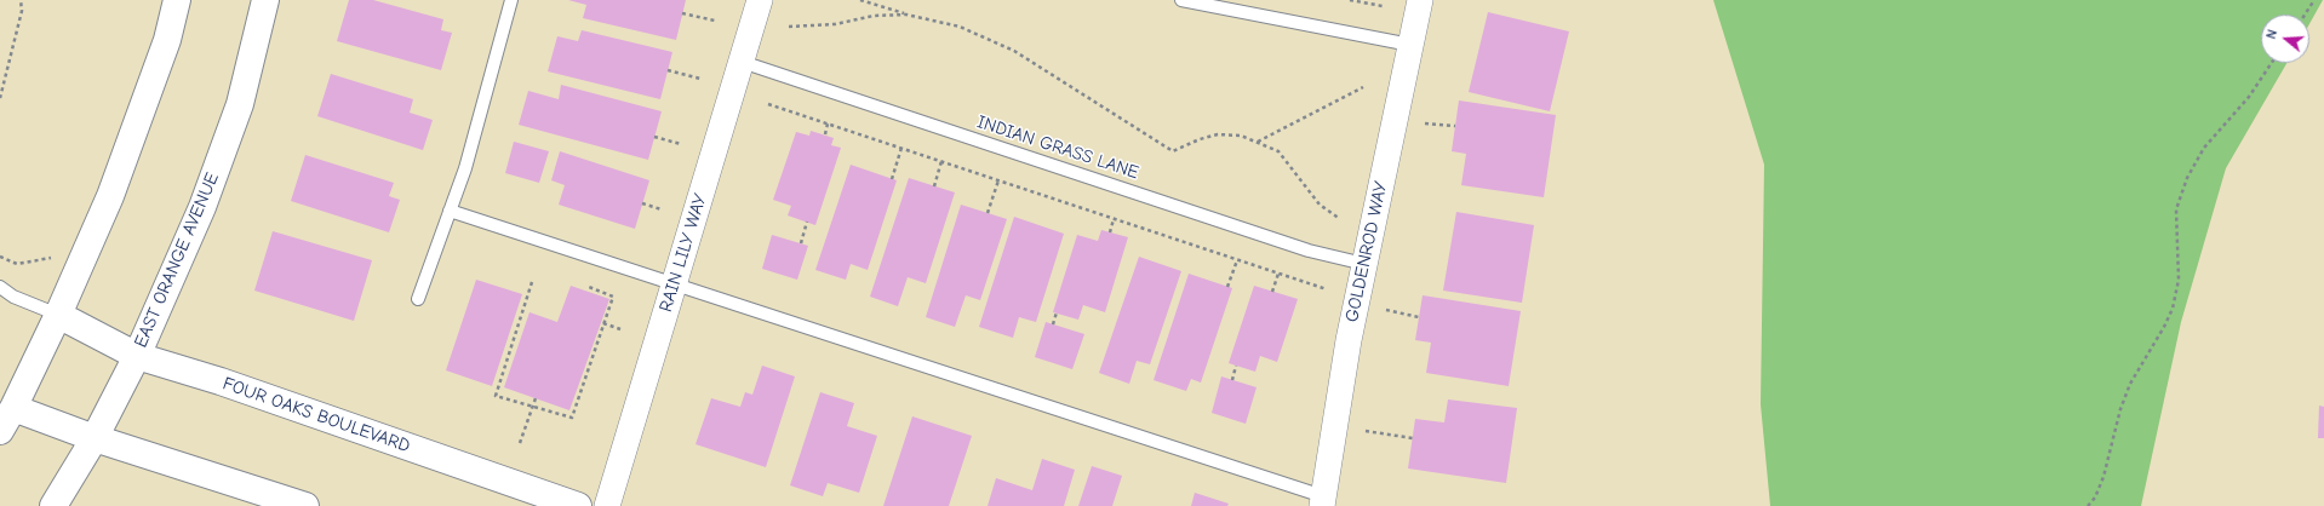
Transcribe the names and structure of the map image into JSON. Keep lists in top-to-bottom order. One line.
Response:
{"streets":{"street":["GOLDENROD WAY","RAIN LILY WAY","EAST ORANGE AVENUE","FOUR OAKS BOULEVARD"],"lane":["INDIAN GRASS LANE"]},"crossings":[["INDIAN GRASS LANE","GOLDENROD WAY"],["INDIAN GRASS LANE","RAIN LILY WAY"],["EAST ORANGE AVENUE","FOUR OAKS BOULEVARD"]],"north":"left"}
